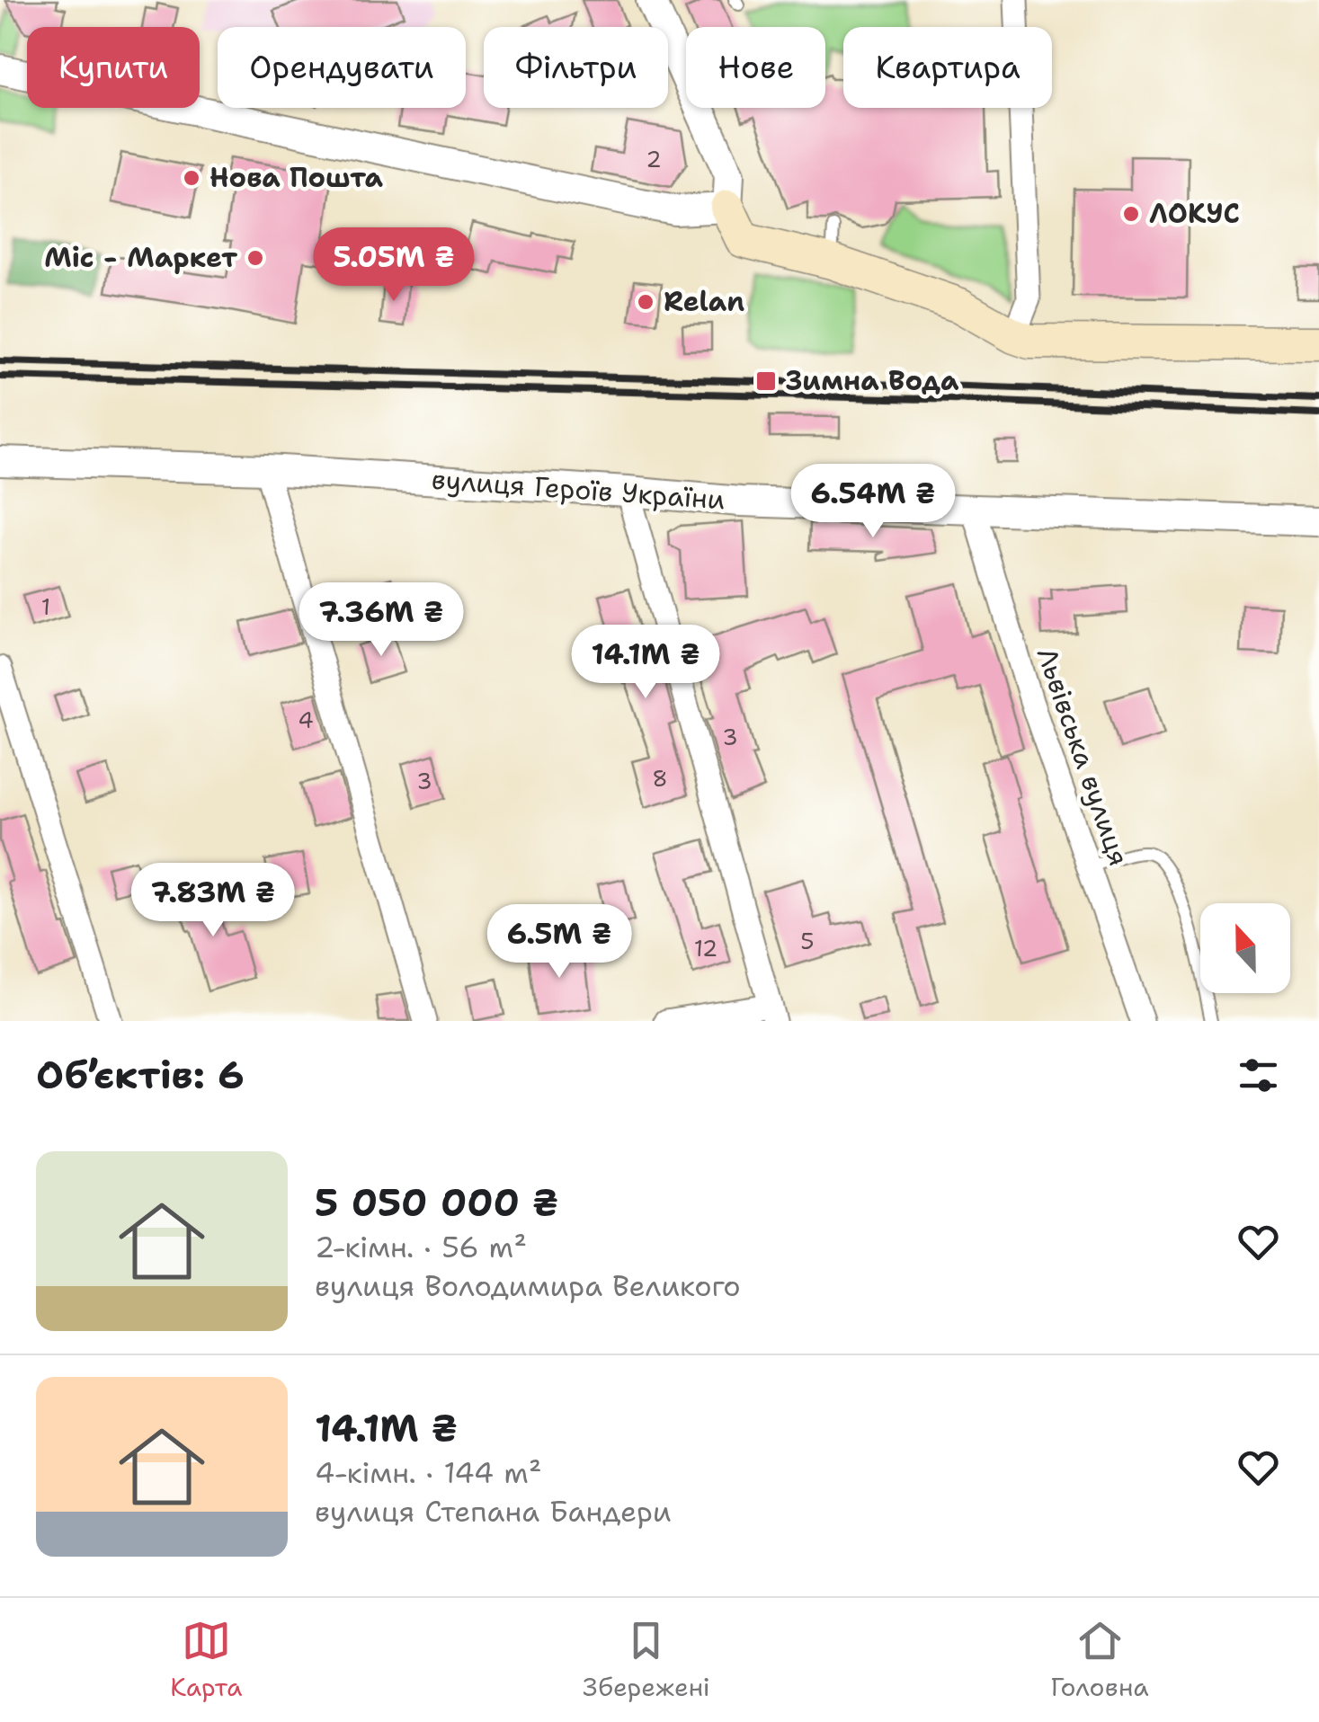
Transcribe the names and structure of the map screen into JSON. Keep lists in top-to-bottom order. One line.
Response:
{"streets":{"street":["вулиця Героїв України","Львівська вулиця"]},"crossings":[["вулиця Героїв України","Львівська вулиця"]],"places":{"other":["Нова Пошта","ЛОКУС","Міс - Маркет","Relan"],"transit":["Зимна Вода"]},"house_numbers":["2","1","4","3","8","3","5","12"],"north":"top","page":{"chip":["Купити","Орендувати","Фільтри","Нове","Квартира"],"price":["5.05M ₴","6.54M ₴","7.36M ₴","14.1M ₴","7.83M ₴","6.5M ₴"],"heading":"Об’єктів: 6","list":[{"name":"5 050 000 ₴","note":"2-кімн. · 56 m² · вулиця Володимира Великого"},{"name":"14.1M ₴","note":"4-кімн. · 144 m² · вулиця Степана Бандери"}],"tabs":["Карта","Збережені","Головна"]}}
